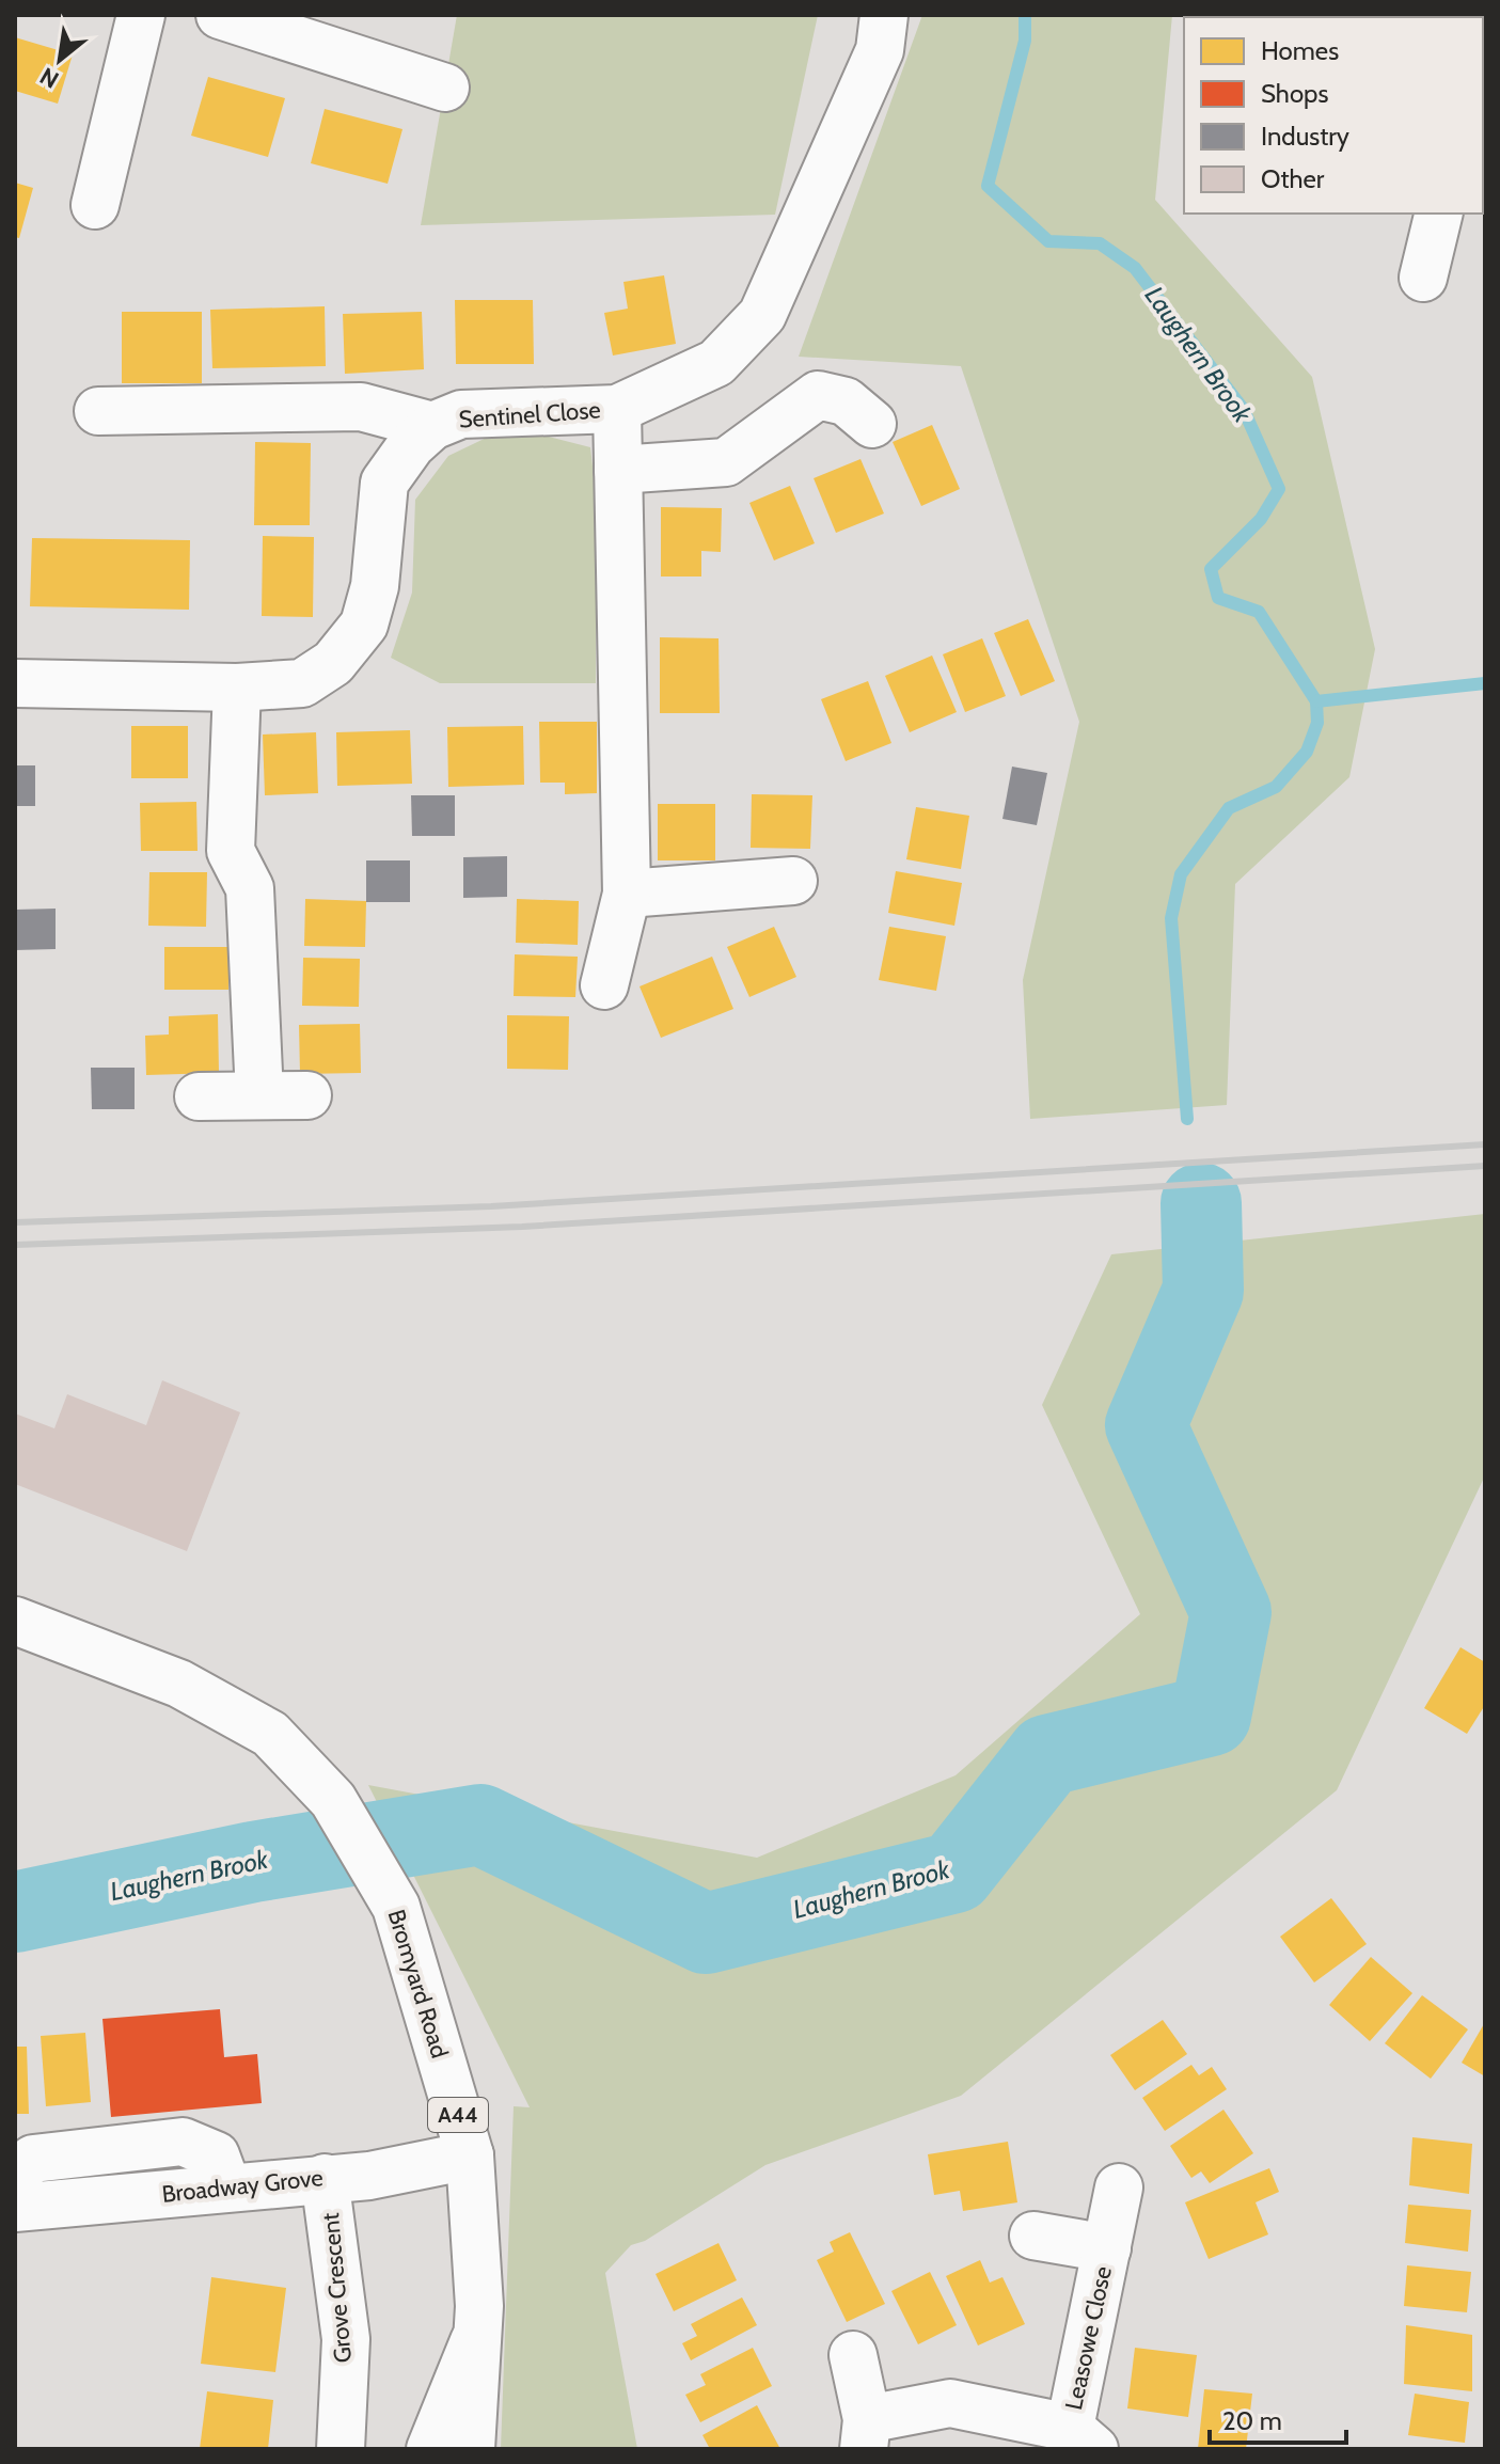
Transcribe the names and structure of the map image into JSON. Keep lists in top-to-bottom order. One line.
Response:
{"streets":{"street":["Sentinel Close","Bromyard Road","A44","Broadway Grove","Grove Crescent","Leasowe Close"]},"crossings":[["Bromyard Road","Broadway Grove"],["Broadway Grove","Grove Crescent"]],"water":["Laughern Brook"],"legend":["Homes","Shops","Industry","Other"],"scale_bar":"20 m","north":"bottom left"}
